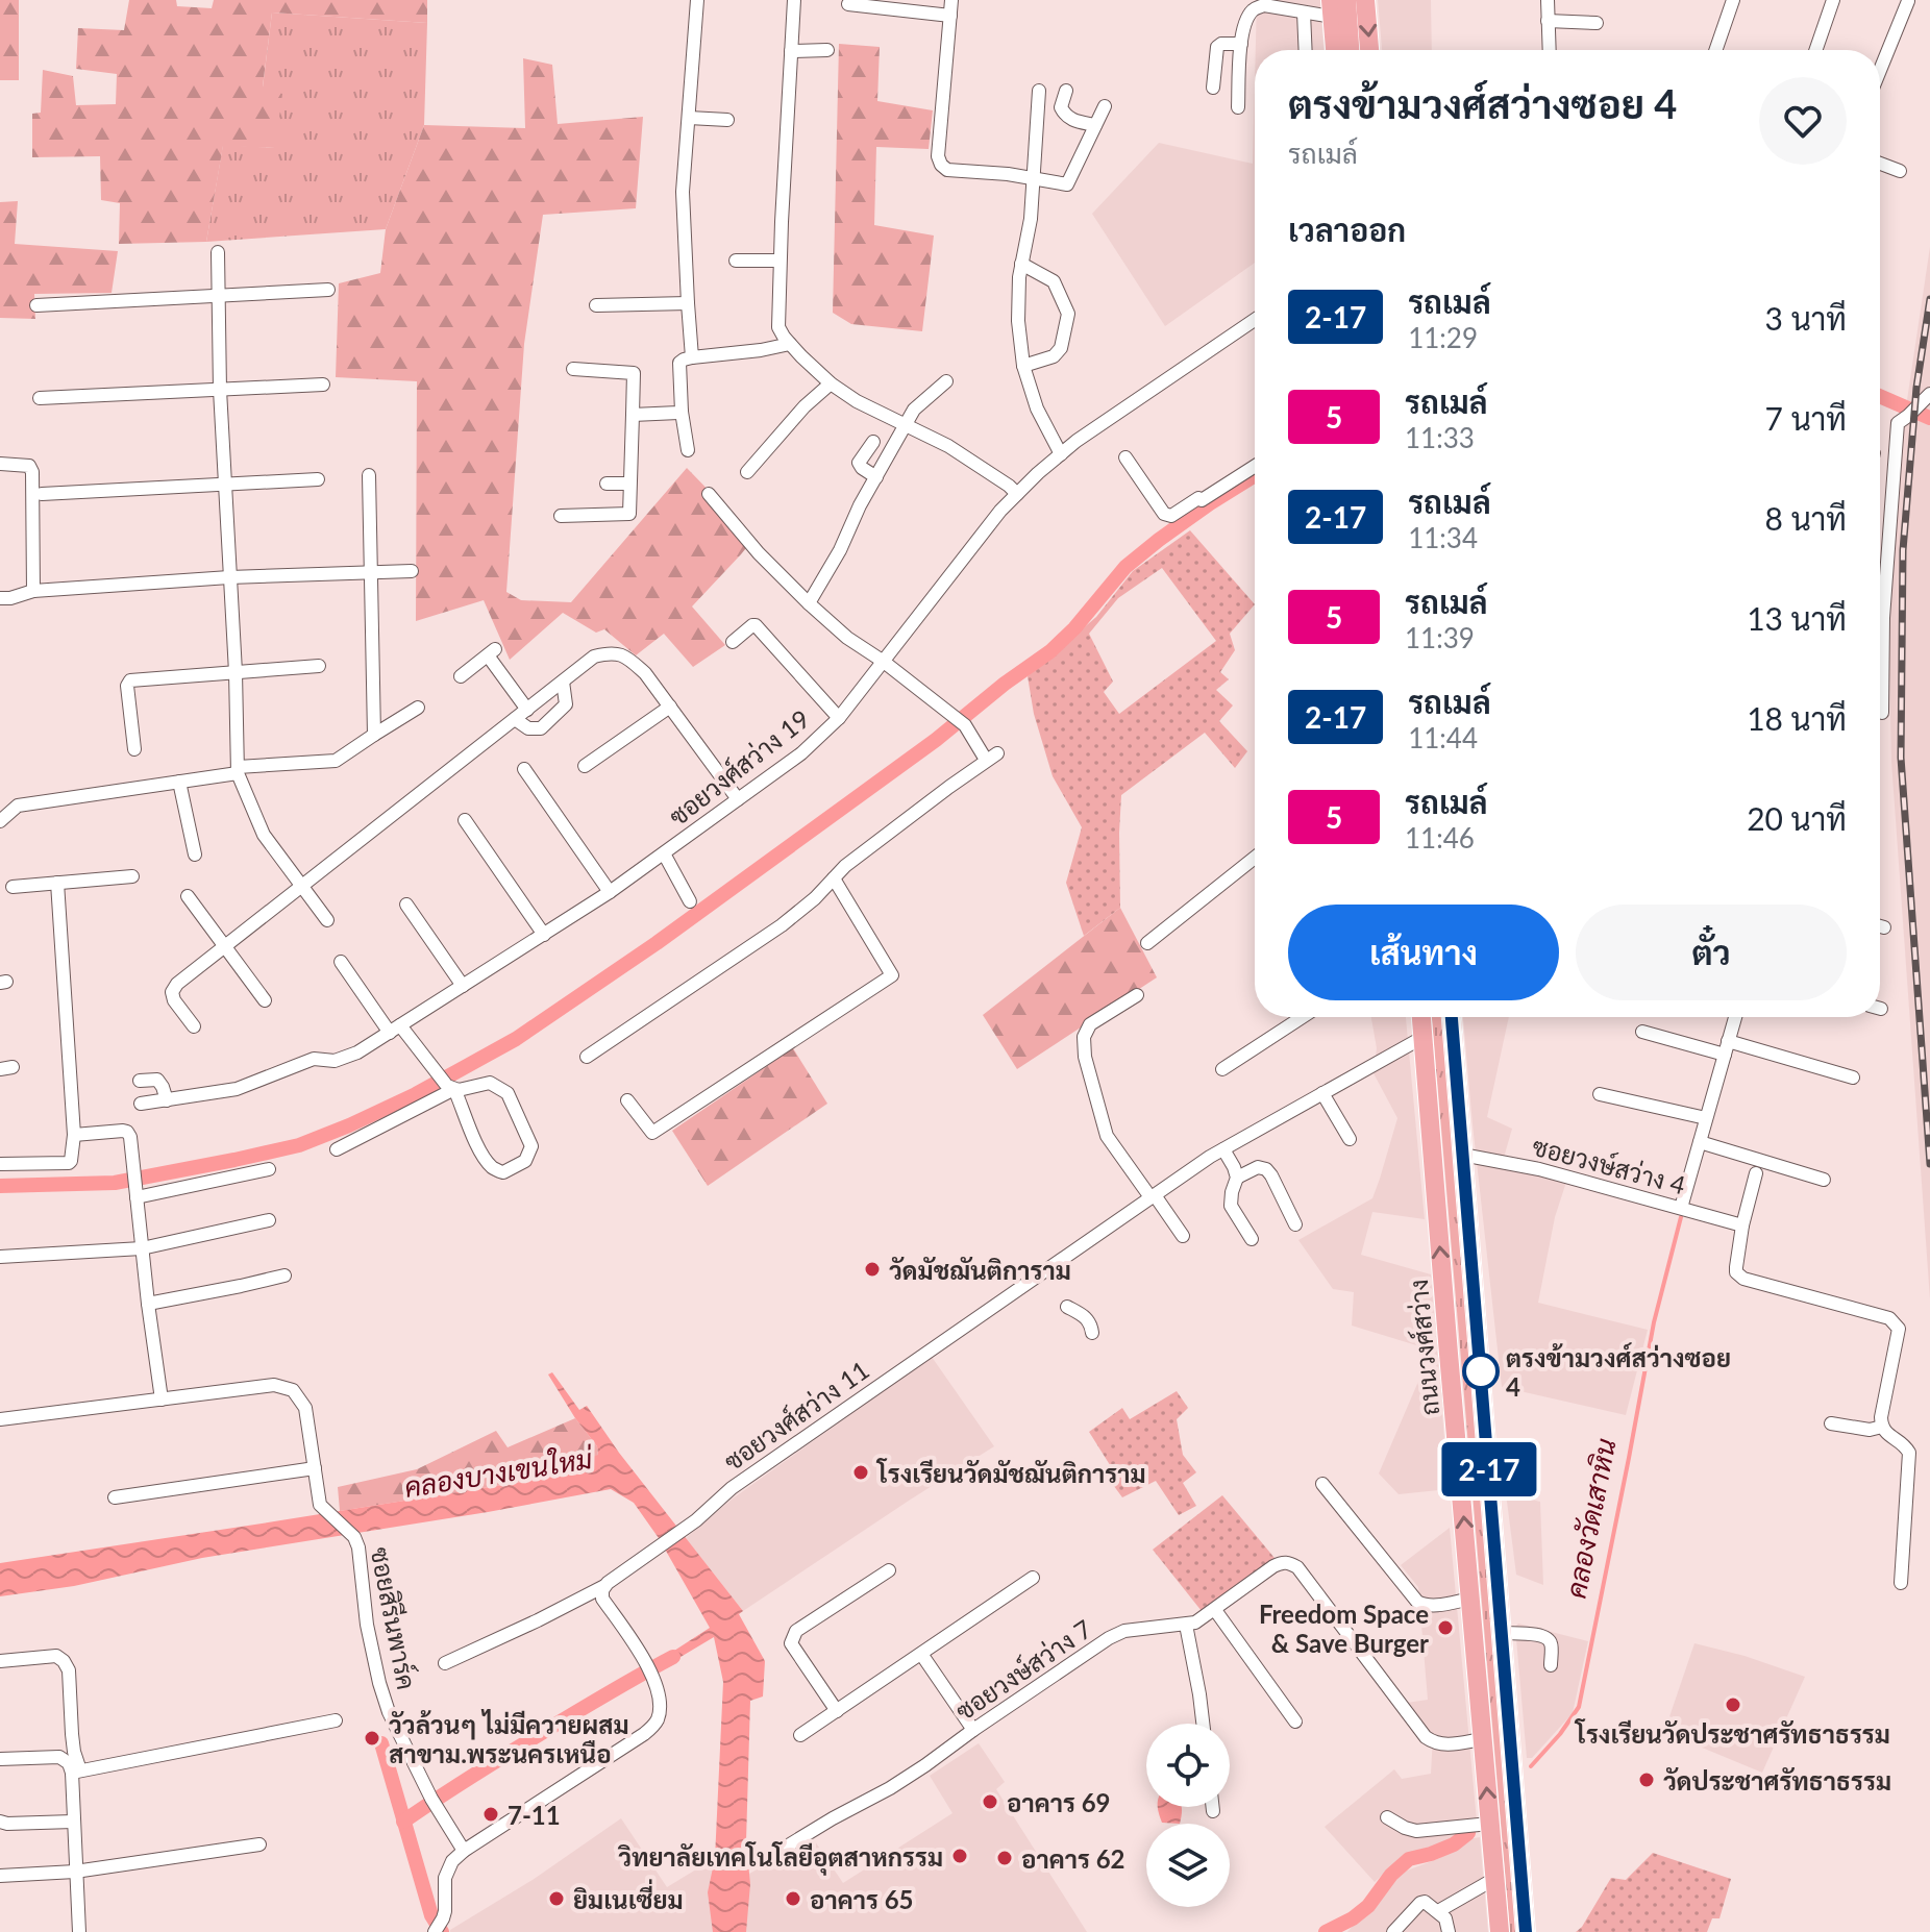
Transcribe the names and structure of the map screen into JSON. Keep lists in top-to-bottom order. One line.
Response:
{"streets":{"main road":["ถนนวงศ์สว่าง"],"street":["ซอยวงศ์สว่าง 19","ซอยวงษ์สว่าง 4","ซอยวงศ์สว่าง 11","ซอยสิรีนพาร์ค","ซอยวงษ์สว่าง 7"]},"crossings":[["ถนนวงศ์สว่าง","ซอยวงศ์สว่าง 11"],["ถนนวงศ์สว่าง","ซอยวงษ์สว่าง 7"]],"water":["คลองบางเขนใหม่","คลองวัดเสาหิน"],"places":["วัดมัชฌันติการาม","ตรงข้ามวงศ์สว่างซอย 4","โรงเรียนวัดมัชฌันติการาม","Freedom Space & Save Burger","โรงเรียนวัดประชาศรัทธาธรรม","วัวล้วนๆ ไม่มีควายผสม สาขาม.พระนครเหนือ","วัดประชาศรัทธาธรรม","อาคาร 69","7-11","วิทยาลัยเทคโนโลยีอุตสาหกรรม","อาคาร 62","ยิมเนเซี่ยม","อาคาร 65"],"lines":["bus line 2-17"],"page":{"on_map":"2-17","heading":[["ตรงข้ามวงศ์สว่างซอย 4","รถเมล์"],"เวลาออก"],"list":[{"mark":"2-17","name":"รถเมล์","note":"11:29","value":"3 นาที"},{"mark":"5","name":"รถเมล์","note":"11:33","value":"7 นาที"},{"mark":"2-17","name":"รถเมล์","note":"11:34","value":"8 นาที"},{"mark":"5","name":"รถเมล์","note":"11:39","value":"13 นาที"},{"mark":"2-17","name":"รถเมล์","note":"11:44","value":"18 นาที"},{"mark":"5","name":"รถเมล์","note":"11:46","value":"20 นาที"}],"buttons":["เส้นทาง","ตั๋ว"]}}
